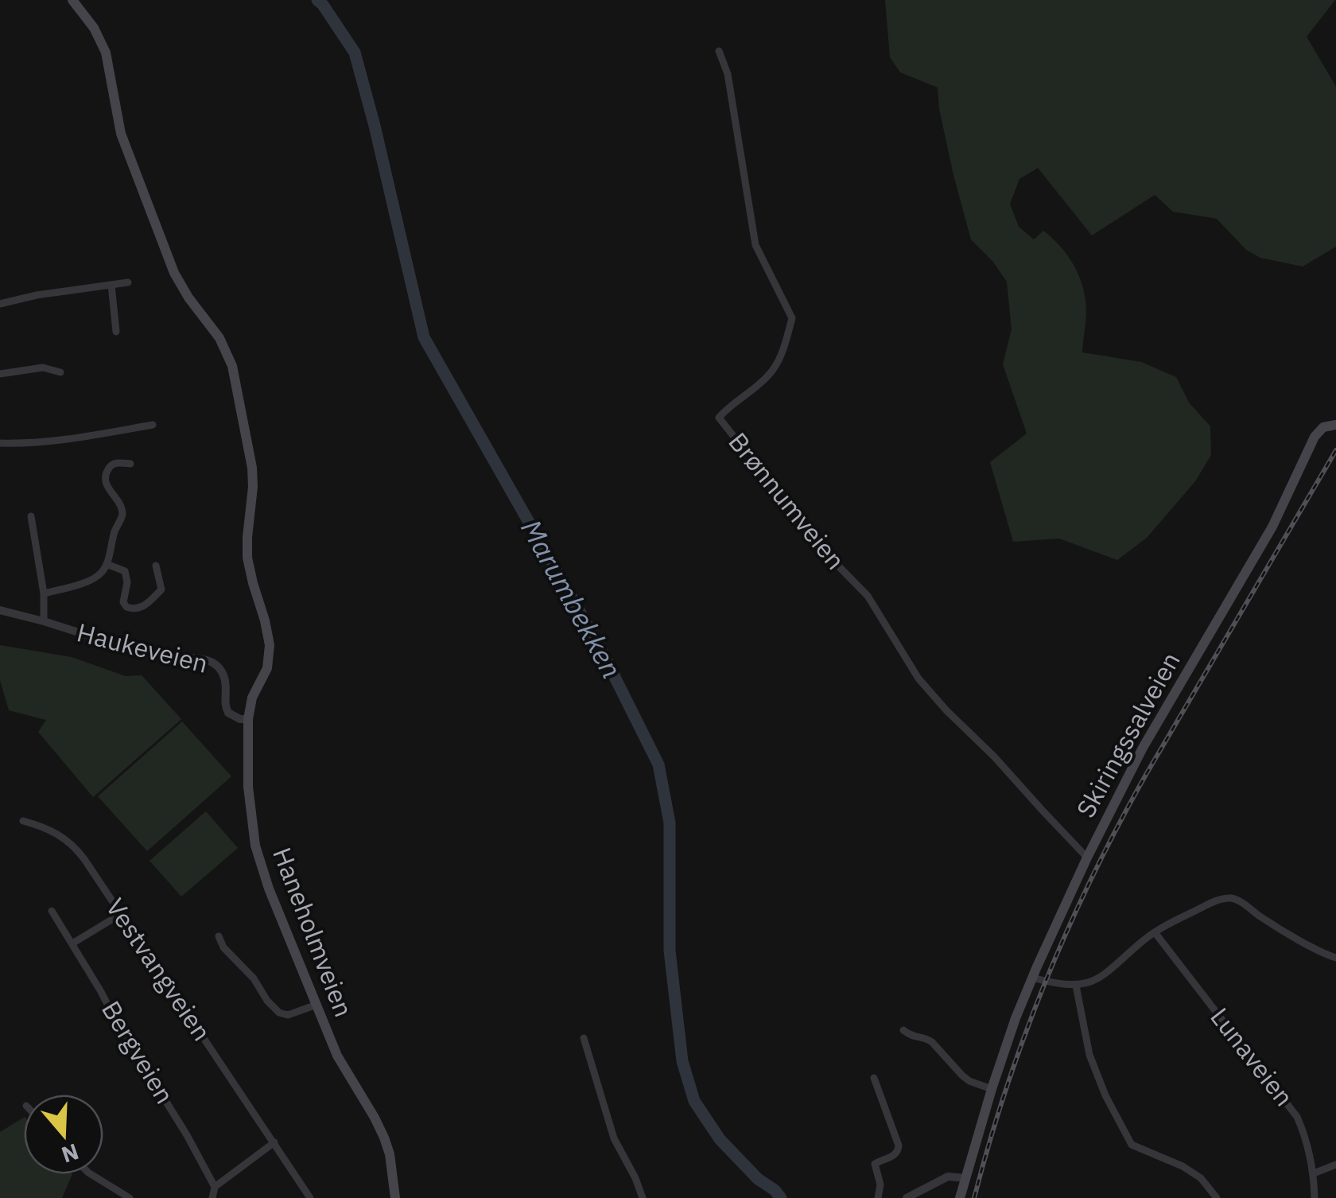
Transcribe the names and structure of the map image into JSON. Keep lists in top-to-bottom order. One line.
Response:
{"streets":{"main road":["Skiringssalveien","Haneholmveien"],"street":["Brønnumveien","Haukeveien","Vestvangveien","Bergveien","Lunaveien"]},"crossings":[["Brønnumveien","Skiringssalveien"],["Haukeveien","Haneholmveien"]],"water":["Marumbekken"],"north":"bottom"}
